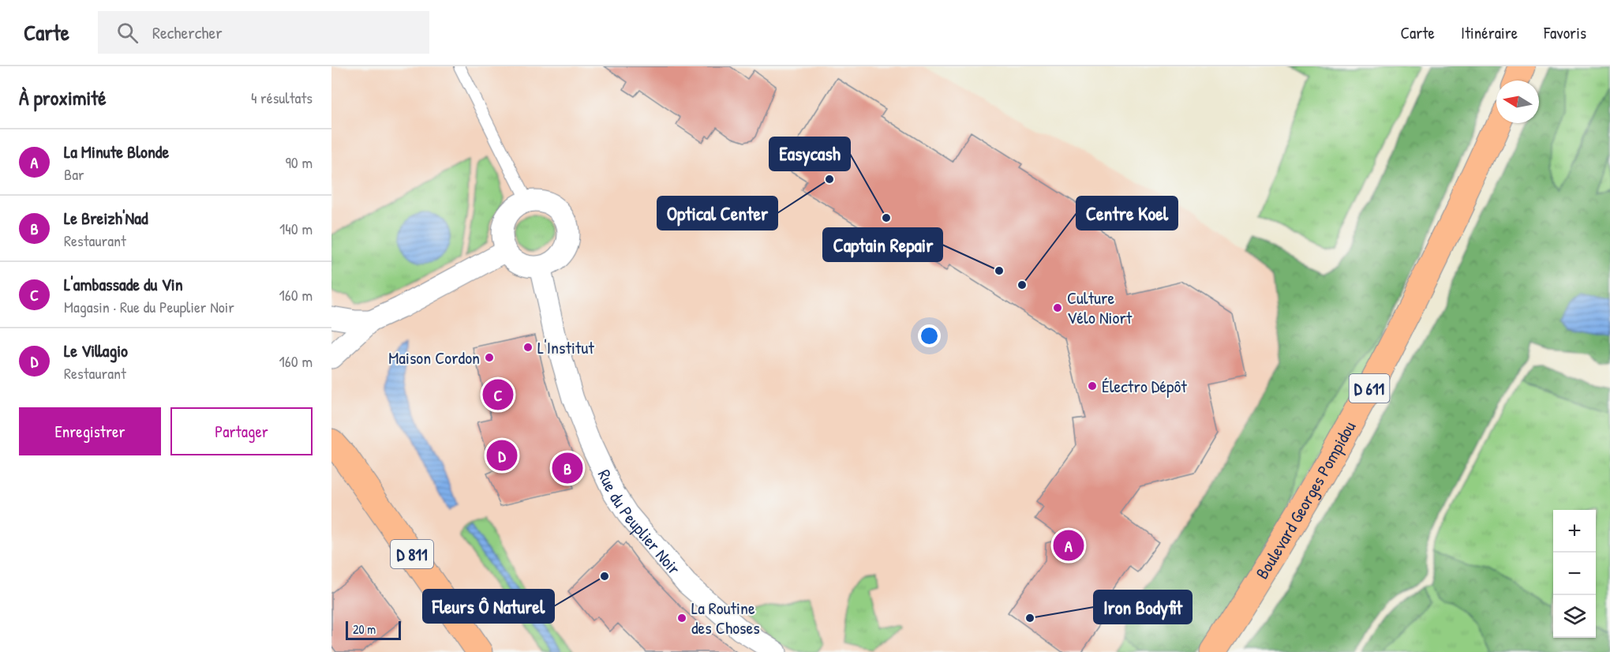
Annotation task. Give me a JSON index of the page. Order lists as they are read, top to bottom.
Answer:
{
  "streets": {
    "main road": ["D 611", "Boulevard Georges Pompidou", "D 811"],
    "street": ["Rue du Peuplier Noir"]
  },
  "places": [
    "Optical Center",
    "Easycash",
    "Captain Repair",
    "Centre Koel",
    "Culture Vélo Niort",
    "L'Institut",
    "Maison Cordon",
    "Électro Dépôt",
    "Fleurs Ô Naturel",
    "La Routine des Choses",
    "Iron Bodyfit"
  ],
  "scale_bar": "20 m",
  "north": "left",
  "page": {
    "header": "Carte",
    "search": "Rechercher",
    "nav": ["Carte", "Itinéraire", "Favoris"],
    "heading": ["À proximité", "4 résultats"],
    "list": [
      {
        "mark": "A",
        "name": "La Minute Blonde",
        "note": "Bar",
        "value": "90 m"
      },
      {
        "mark": "B",
        "name": "Le Breizh'Nad",
        "note": "Restaurant",
        "value": "140 m"
      },
      {
        "mark": "C",
        "name": "L'ambassade du Vin",
        "note": "Magasin · Rue du Peuplier Noir",
        "value": "160 m"
      },
      {
        "mark": "D",
        "name": "Le Villagio",
        "note": "Restaurant",
        "value": "160 m"
      }
    ],
    "pins": [
      "C",
      "D",
      "B",
      "A"
    ],
    "buttons": ["Enregistrer", "Partager"],
    "map_buttons": ["+", "−"],
    "scale": "20 m"
  }
}
